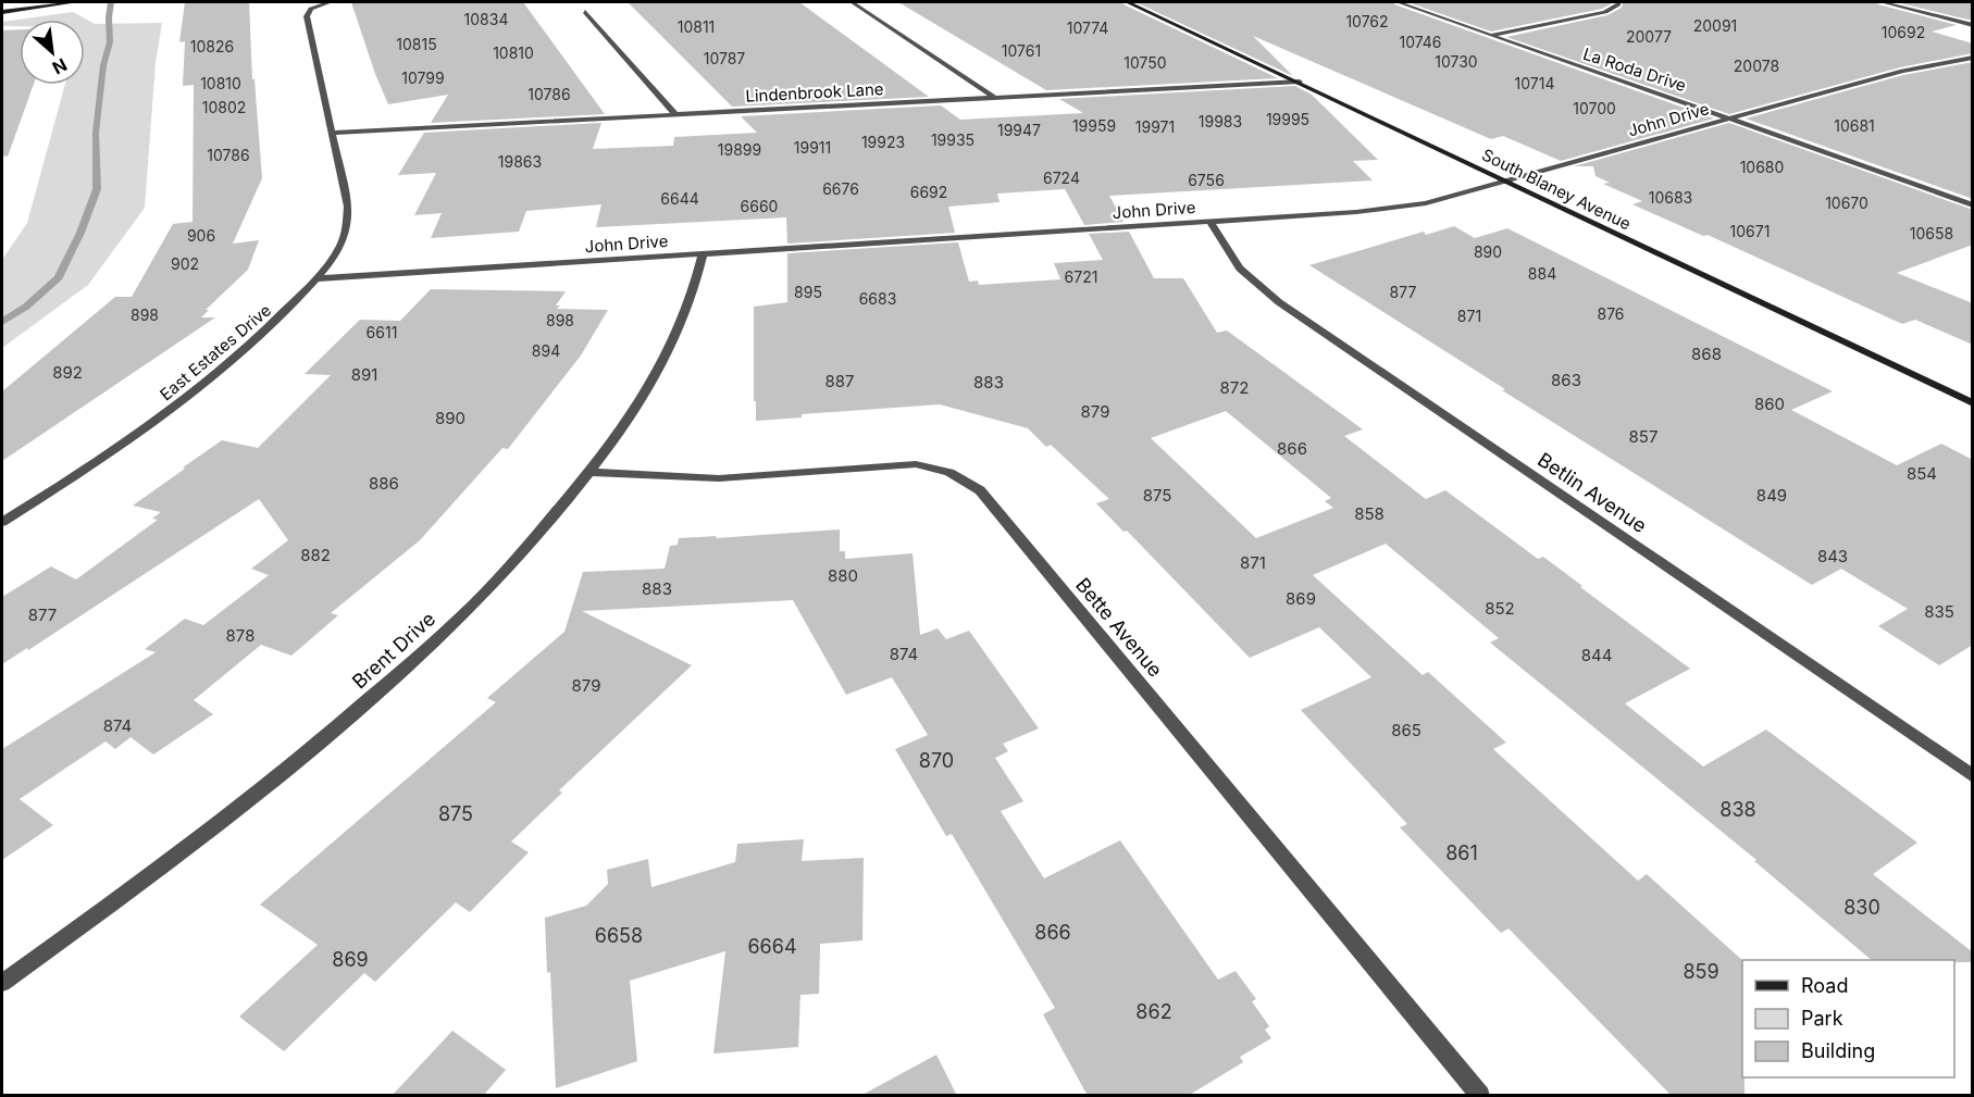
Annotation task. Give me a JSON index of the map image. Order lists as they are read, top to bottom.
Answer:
{
  "streets": {
    "street": [
      "La Roda Drive",
      "Lindenbrook Lane",
      "John Drive",
      "South Blaney Avenue",
      "East Estates Drive",
      "Betlin Avenue",
      "Bette Avenue",
      "Brent Drive"
    ]
  },
  "crossings": [
    ["La Roda Drive", "John Drive"],
    ["Lindenbrook Lane", "South Blaney Avenue"],
    ["Lindenbrook Lane", "East Estates Drive"],
    ["John Drive", "South Blaney Avenue"],
    ["John Drive", "East Estates Drive"],
    ["John Drive", "Betlin Avenue"],
    ["John Drive", "Brent Drive"],
    ["Bette Avenue", "Brent Drive"]
  ],
  "house_numbers": [
    "10834",
    "10762",
    "20091",
    "10811",
    "10774",
    "10692",
    "20077",
    "10746",
    "10815",
    "10826",
    "10761",
    "10810",
    "10787",
    "10730",
    "10750",
    "20078",
    "10799",
    "10810",
    "10714",
    "10786",
    "10802",
    "10700",
    "19995",
    "19983",
    "19959",
    "10681",
    "19971",
    "19947",
    "19935",
    "19923",
    "19911",
    "19899",
    "10786",
    "19863",
    "10680",
    "6724",
    "6756",
    "6676",
    "6692",
    "10683",
    "6644",
    "10670",
    "6660",
    "10671",
    "10658",
    "906",
    "890",
    "902",
    "884",
    "6721",
    "895",
    "877",
    "6683",
    "876",
    "898",
    "871",
    "898",
    "6611",
    "894",
    "868",
    "892",
    "891",
    "863",
    "887",
    "883",
    "872",
    "860",
    "879",
    "890",
    "857",
    "866",
    "854",
    "886",
    "875",
    "849",
    "858",
    "882",
    "843",
    "871",
    "880",
    "883",
    "869",
    "852",
    "835",
    "877",
    "878",
    "874",
    "844",
    "879",
    "874",
    "865",
    "870",
    "838",
    "875",
    "861",
    "830",
    "866",
    "6658",
    "6664",
    "869",
    "859",
    "862"
  ],
  "legend": ["Road", "Park", "Building"],
  "north": "bottom right"
}
